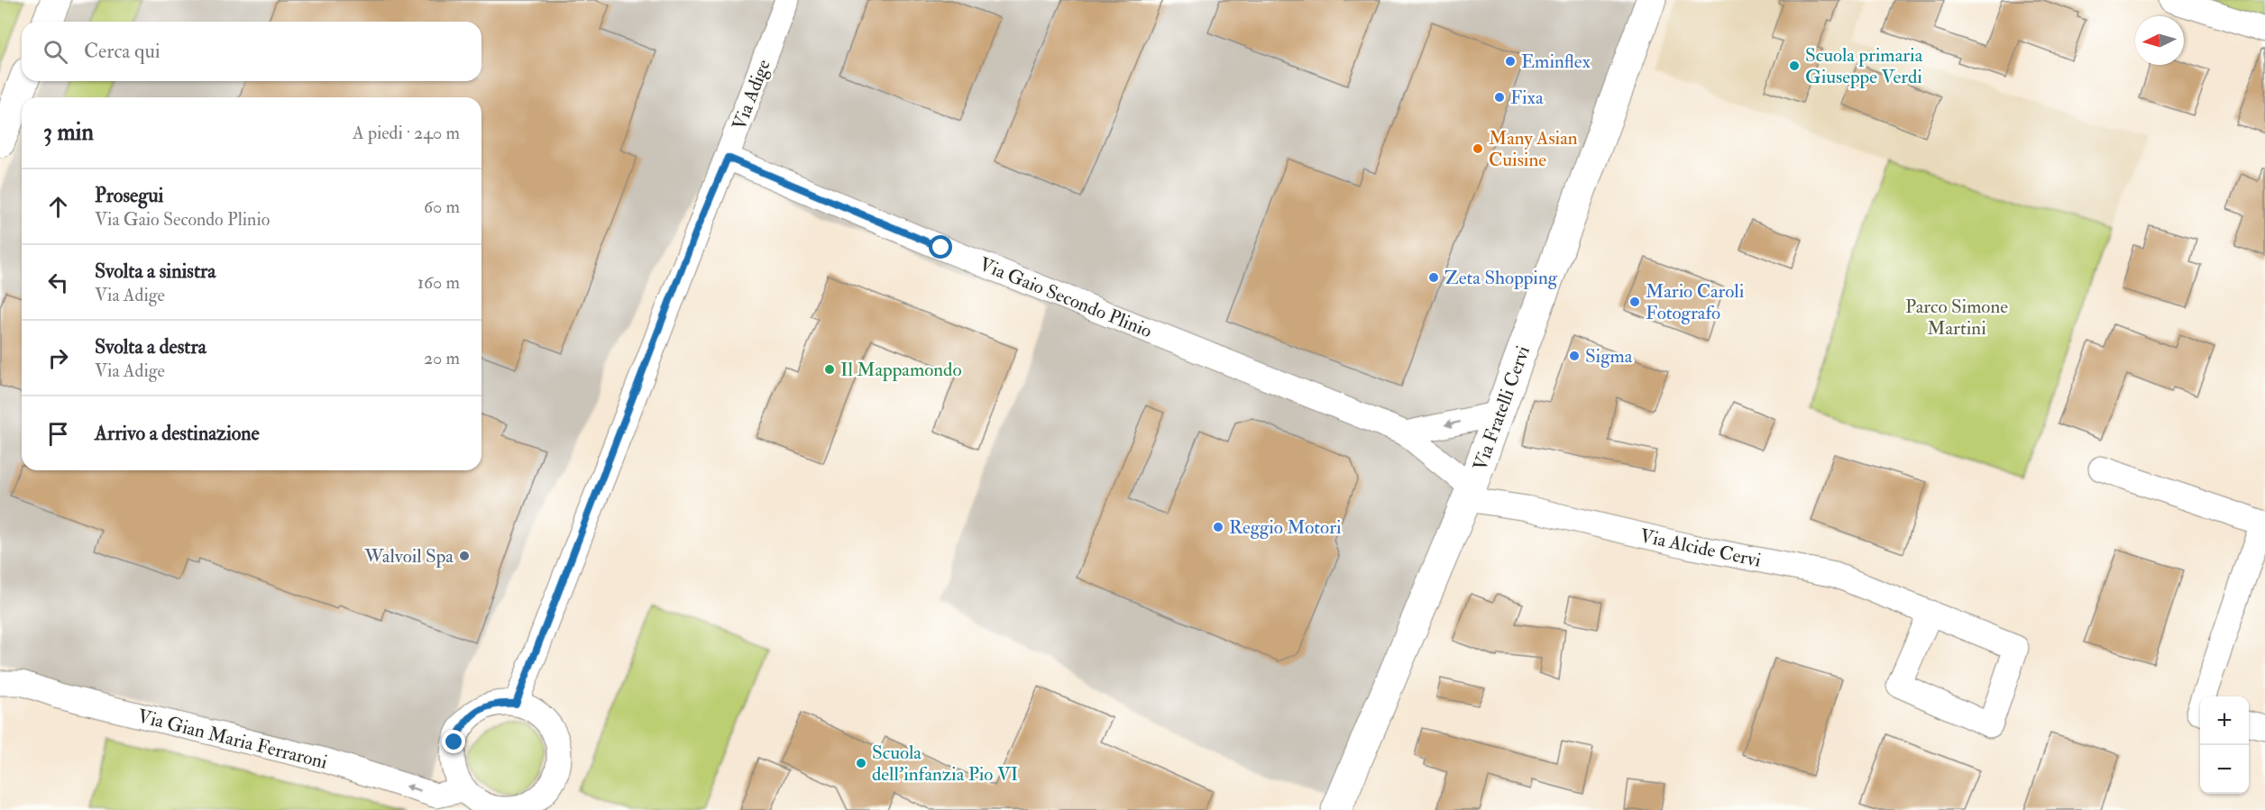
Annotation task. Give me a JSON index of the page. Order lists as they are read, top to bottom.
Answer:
{
  "streets": {
    "main road": ["Via Fratelli Cervi"],
    "street": [
      "Via Adige",
      "Via Gaio Secondo Plinio",
      "Via Alcide Cervi",
      "Via Gian Maria Ferraroni"
    ]
  },
  "crossings": [
    ["Via Adige", "Via Gaio Secondo Plinio"],
    ["Via Adige", "Via Gian Maria Ferraroni"],
    ["Via Gaio Secondo Plinio", "Via Fratelli Cervi"],
    ["Via Gaio Secondo Plinio", "Via Alcide Cervi"],
    ["Via Fratelli Cervi", "Via Alcide Cervi"]
  ],
  "one_way": ["Via Gian Maria Ferraroni"],
  "parks": ["Parco Simone Martini"],
  "places": [
    "Eminflex",
    "Scuola primaria Giuseppe Verdi",
    "Fixa",
    "Many Asian Cuisine",
    "Zeta Shopping",
    "Mario Caroli Fotografo",
    "Sigma",
    "Il Mappamondo",
    "Reggio Motori",
    "Walvoil Spa",
    "Scuola dell'infanzia Pio VI"
  ],
  "north": "left",
  "page": {
    "search": "Cerca qui",
    "heading": ["3 min", "A piedi · 240 m"],
    "list": [
      ["Prosegui", "Via Gaio Secondo Plinio", "60 m"],
      ["Svolta a sinistra", "Via Adige", "160 m"],
      ["Svolta a destra", "Via Adige", "20 m"],
      "Arrivo a destinazione"
    ],
    "map_buttons": ["+", "−"]
  }
}
